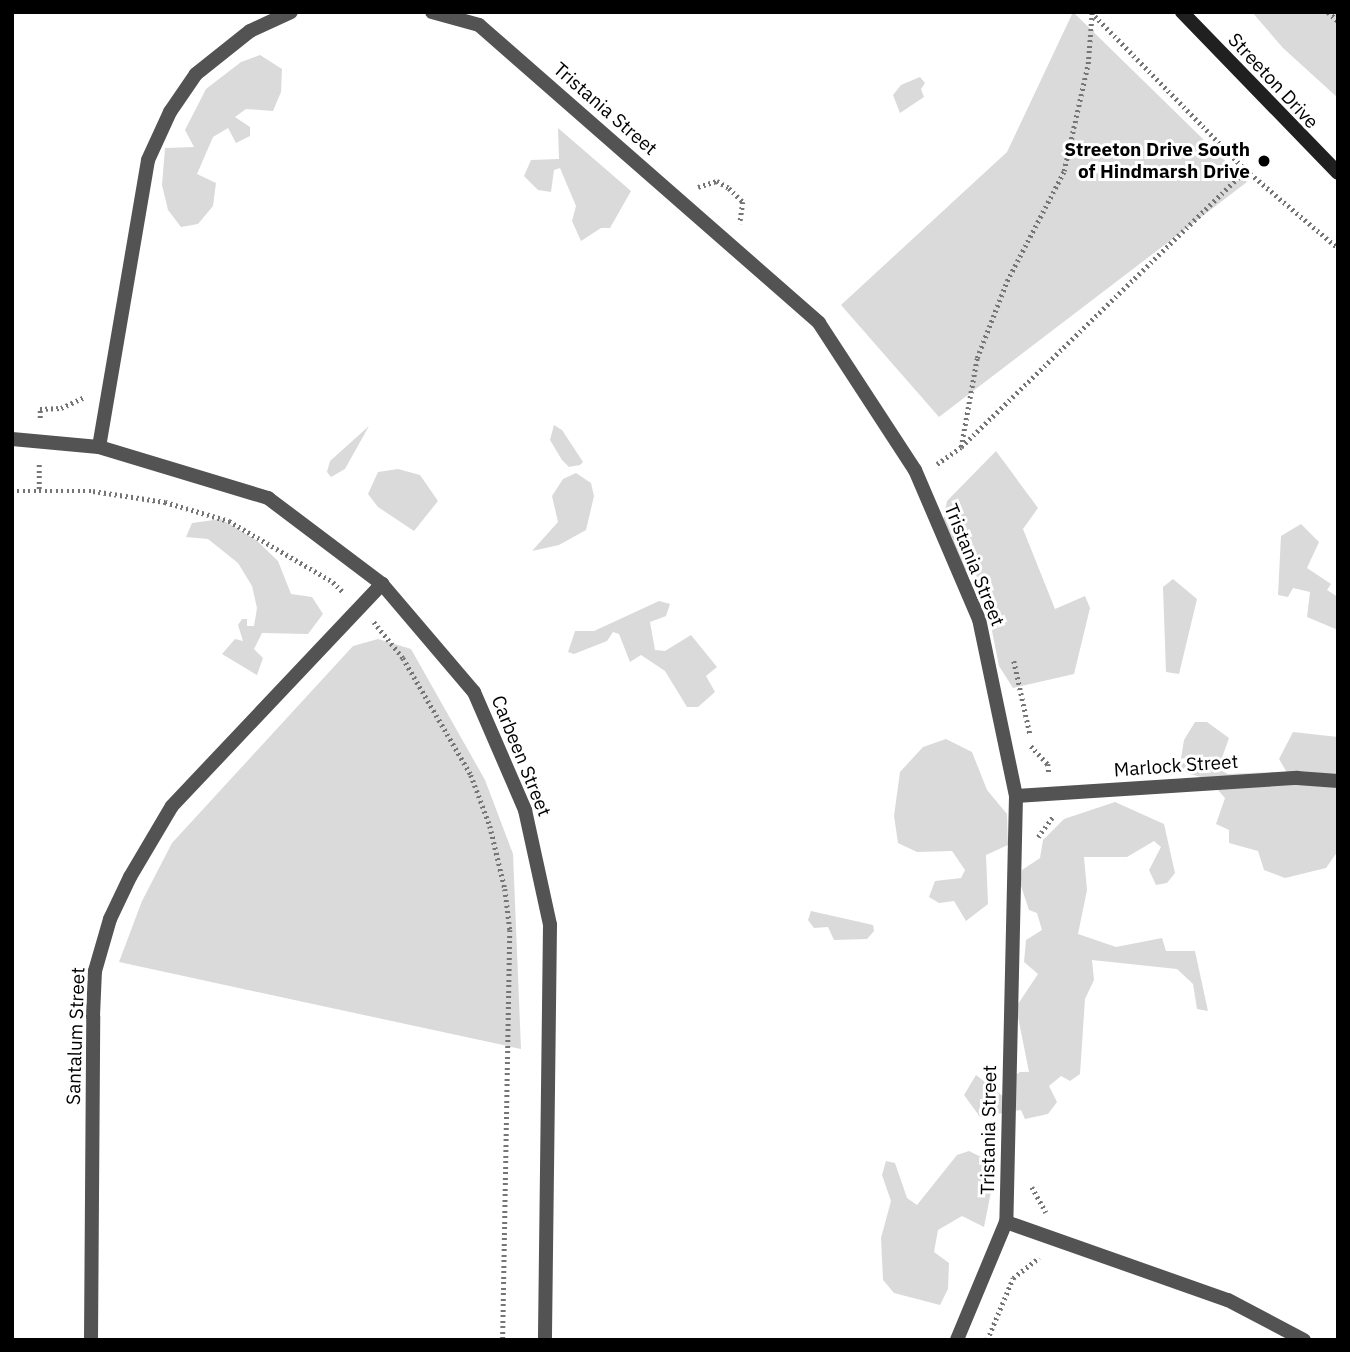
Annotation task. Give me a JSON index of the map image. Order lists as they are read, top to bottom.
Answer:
{
  "streets": {
    "main road": ["Streeton Drive"],
    "street": [
      "Tristania Street",
      "Carbeen Street",
      "Marlock Street",
      "Santalum Street"
    ]
  },
  "crossings": [
    ["Tristania Street", "Marlock Street"],
    ["Carbeen Street", "Santalum Street"]
  ],
  "places": ["Streeton Drive South of Hindmarsh Drive"]
}
